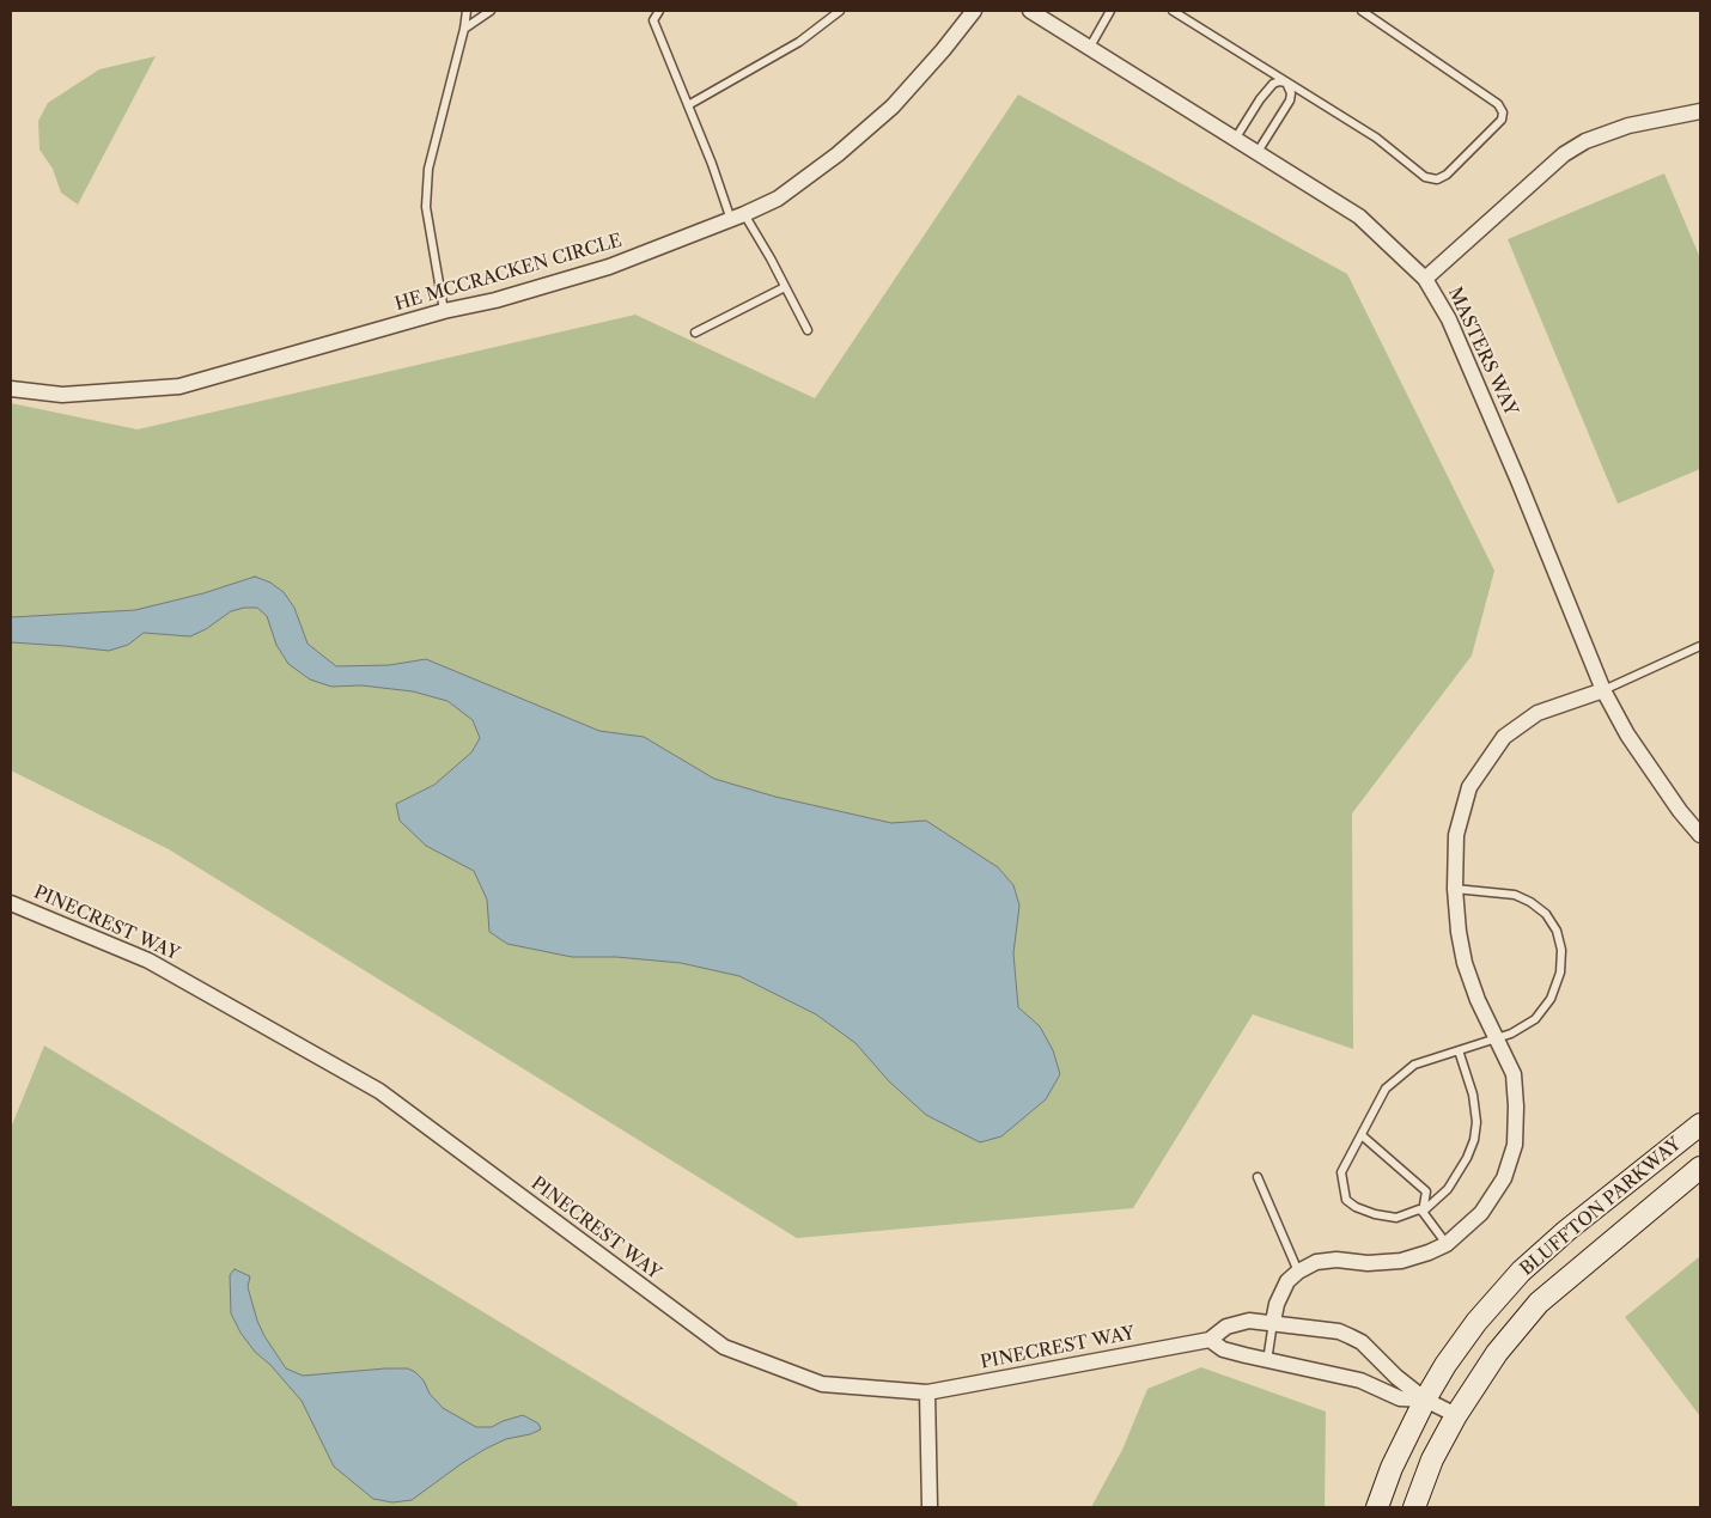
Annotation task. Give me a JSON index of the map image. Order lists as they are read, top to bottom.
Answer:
{
  "streets": {
    "main road": ["BLUFFTON PARKWAY"],
    "street": ["HE MCCRACKEN CIRCLE", "MASTERS WAY", "PINECREST WAY"]
  }
}
